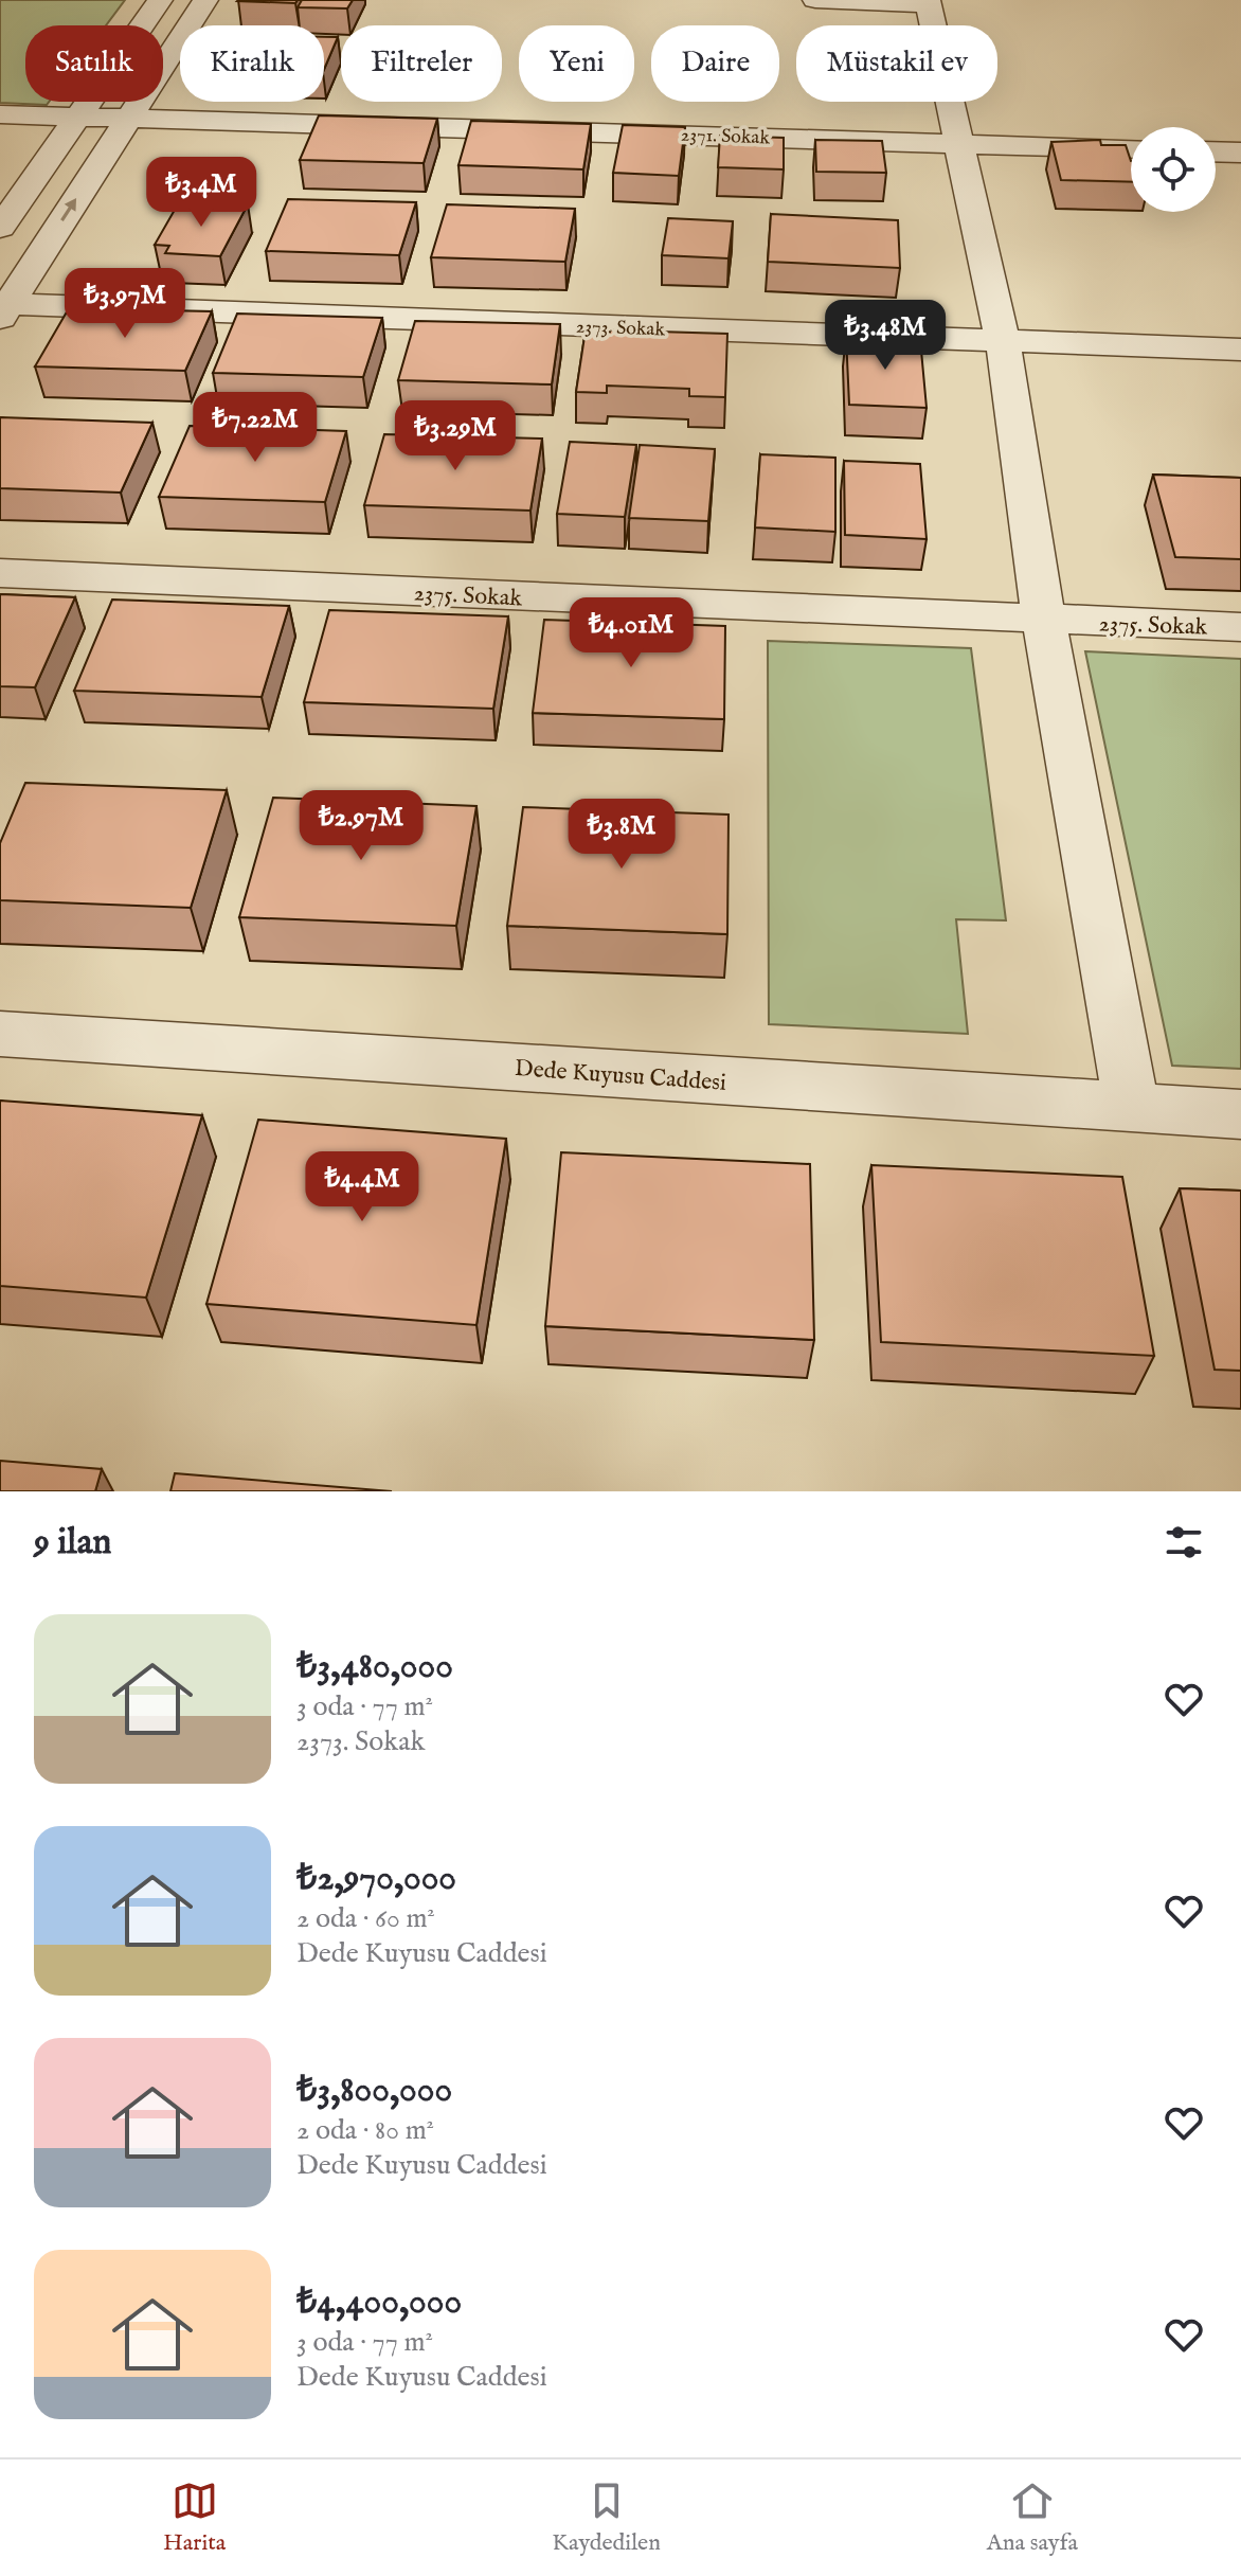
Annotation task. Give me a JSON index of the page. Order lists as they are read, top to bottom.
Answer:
{
  "streets": {
    "street": [
      "2371. Sokak",
      "2373. Sokak",
      "2375. Sokak",
      "Dede Kuyusu Caddesi"
    ]
  },
  "page": {
    "chip": [
      "Satılık",
      "Kiralık",
      "Filtreler",
      "Yeni",
      "Daire",
      "Müstakil ev"
    ],
    "price": [
      "₺3.4M",
      "₺3.97M",
      "₺3.48M",
      "₺7.22M",
      "₺3.29M",
      "₺4.01M",
      "₺2.97M",
      "₺3.8M",
      "₺4.4M"
    ],
    "heading": "9 ilan",
    "list": [
      {
        "name": "₺3,480,000",
        "note": "3 oda · 77 m² · 2373. Sokak"
      },
      {
        "name": "₺2,970,000",
        "note": "2 oda · 60 m² · Dede Kuyusu Caddesi"
      },
      {
        "name": "₺3,800,000",
        "note": "2 oda · 80 m² · Dede Kuyusu Caddesi"
      },
      {
        "name": "₺4,400,000",
        "note": "3 oda · 77 m² · Dede Kuyusu Caddesi"
      }
    ],
    "tabs": ["Harita", "Kaydedilen", "Ana sayfa"]
  }
}
